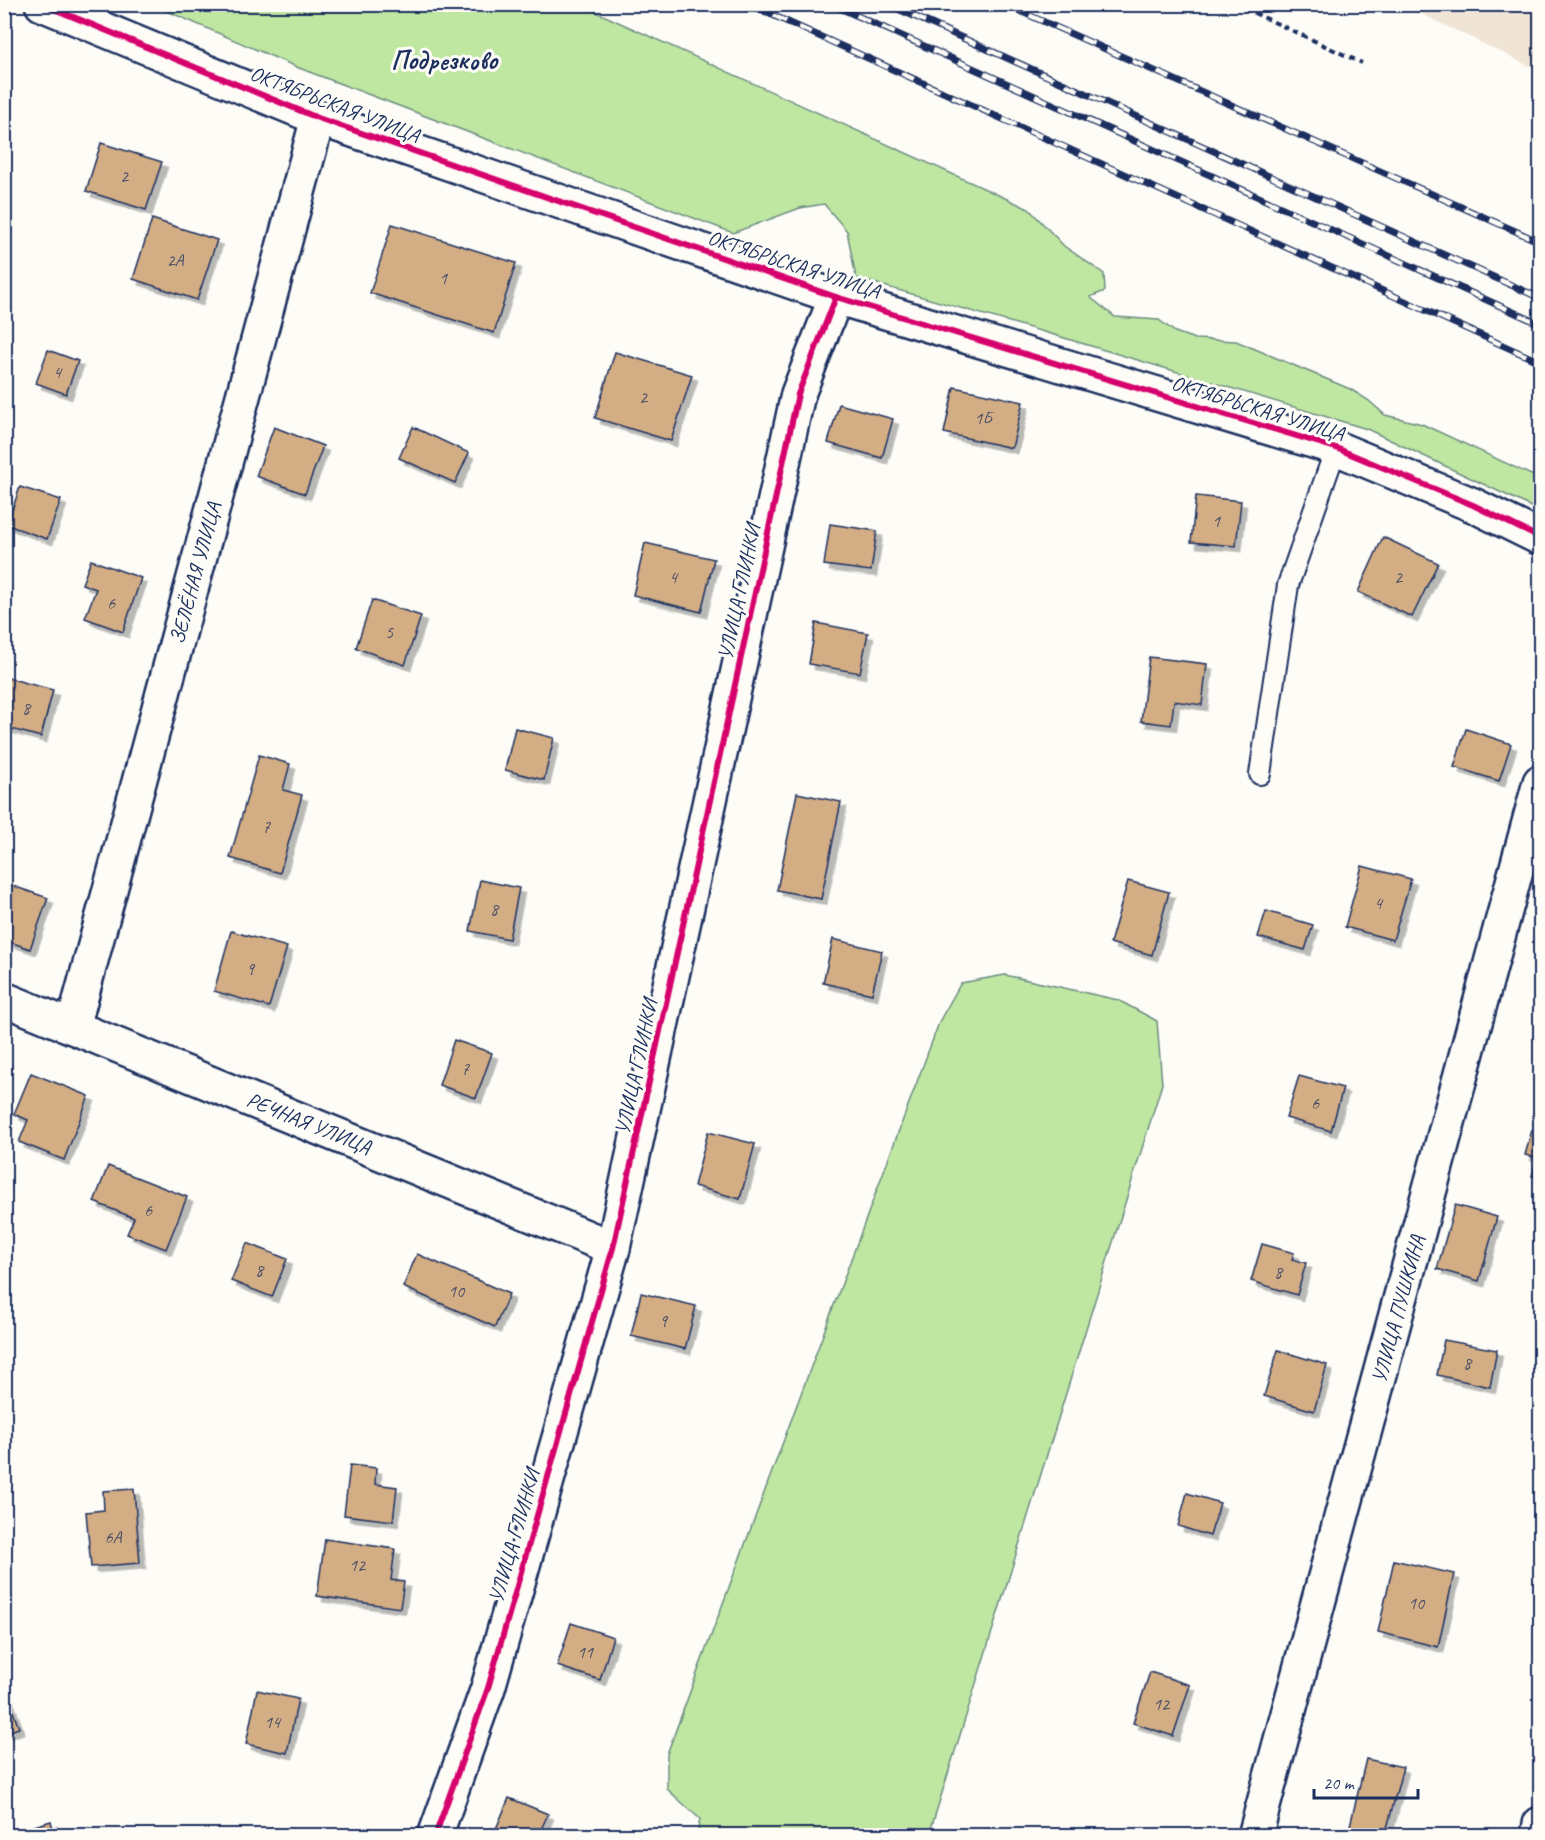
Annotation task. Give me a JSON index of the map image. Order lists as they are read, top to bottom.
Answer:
{
  "streets": {
    "street": [
      "ОКТЯБРЬСКАЯ УЛИЦА",
      "ЗЕЛЁНАЯ УЛИЦА",
      "УЛИЦА ГЛИНКИ",
      "РЕЧНАЯ УЛИЦА",
      "УЛИЦА ПУШКИНА"
    ]
  },
  "crossings": [
    ["ОКТЯБРЬСКАЯ УЛИЦА", "ЗЕЛЁНАЯ УЛИЦА"],
    ["ОКТЯБРЬСКАЯ УЛИЦА", "УЛИЦА ГЛИНКИ"],
    ["ЗЕЛЁНАЯ УЛИЦА", "РЕЧНАЯ УЛИЦА"],
    ["УЛИЦА ГЛИНКИ", "РЕЧНАЯ УЛИЦА"]
  ],
  "districts": ["Подрезково"],
  "house_numbers": [
    "2",
    "2А",
    "1",
    "4",
    "2",
    "1Б",
    "1",
    "4",
    "2",
    "6",
    "5",
    "8",
    "7",
    "4",
    "8",
    "9",
    "7",
    "6",
    "6",
    "8",
    "8",
    "10",
    "9",
    "8",
    "6А",
    "12",
    "10",
    "11",
    "12",
    "14"
  ],
  "scale_bar": "20 m"
}
